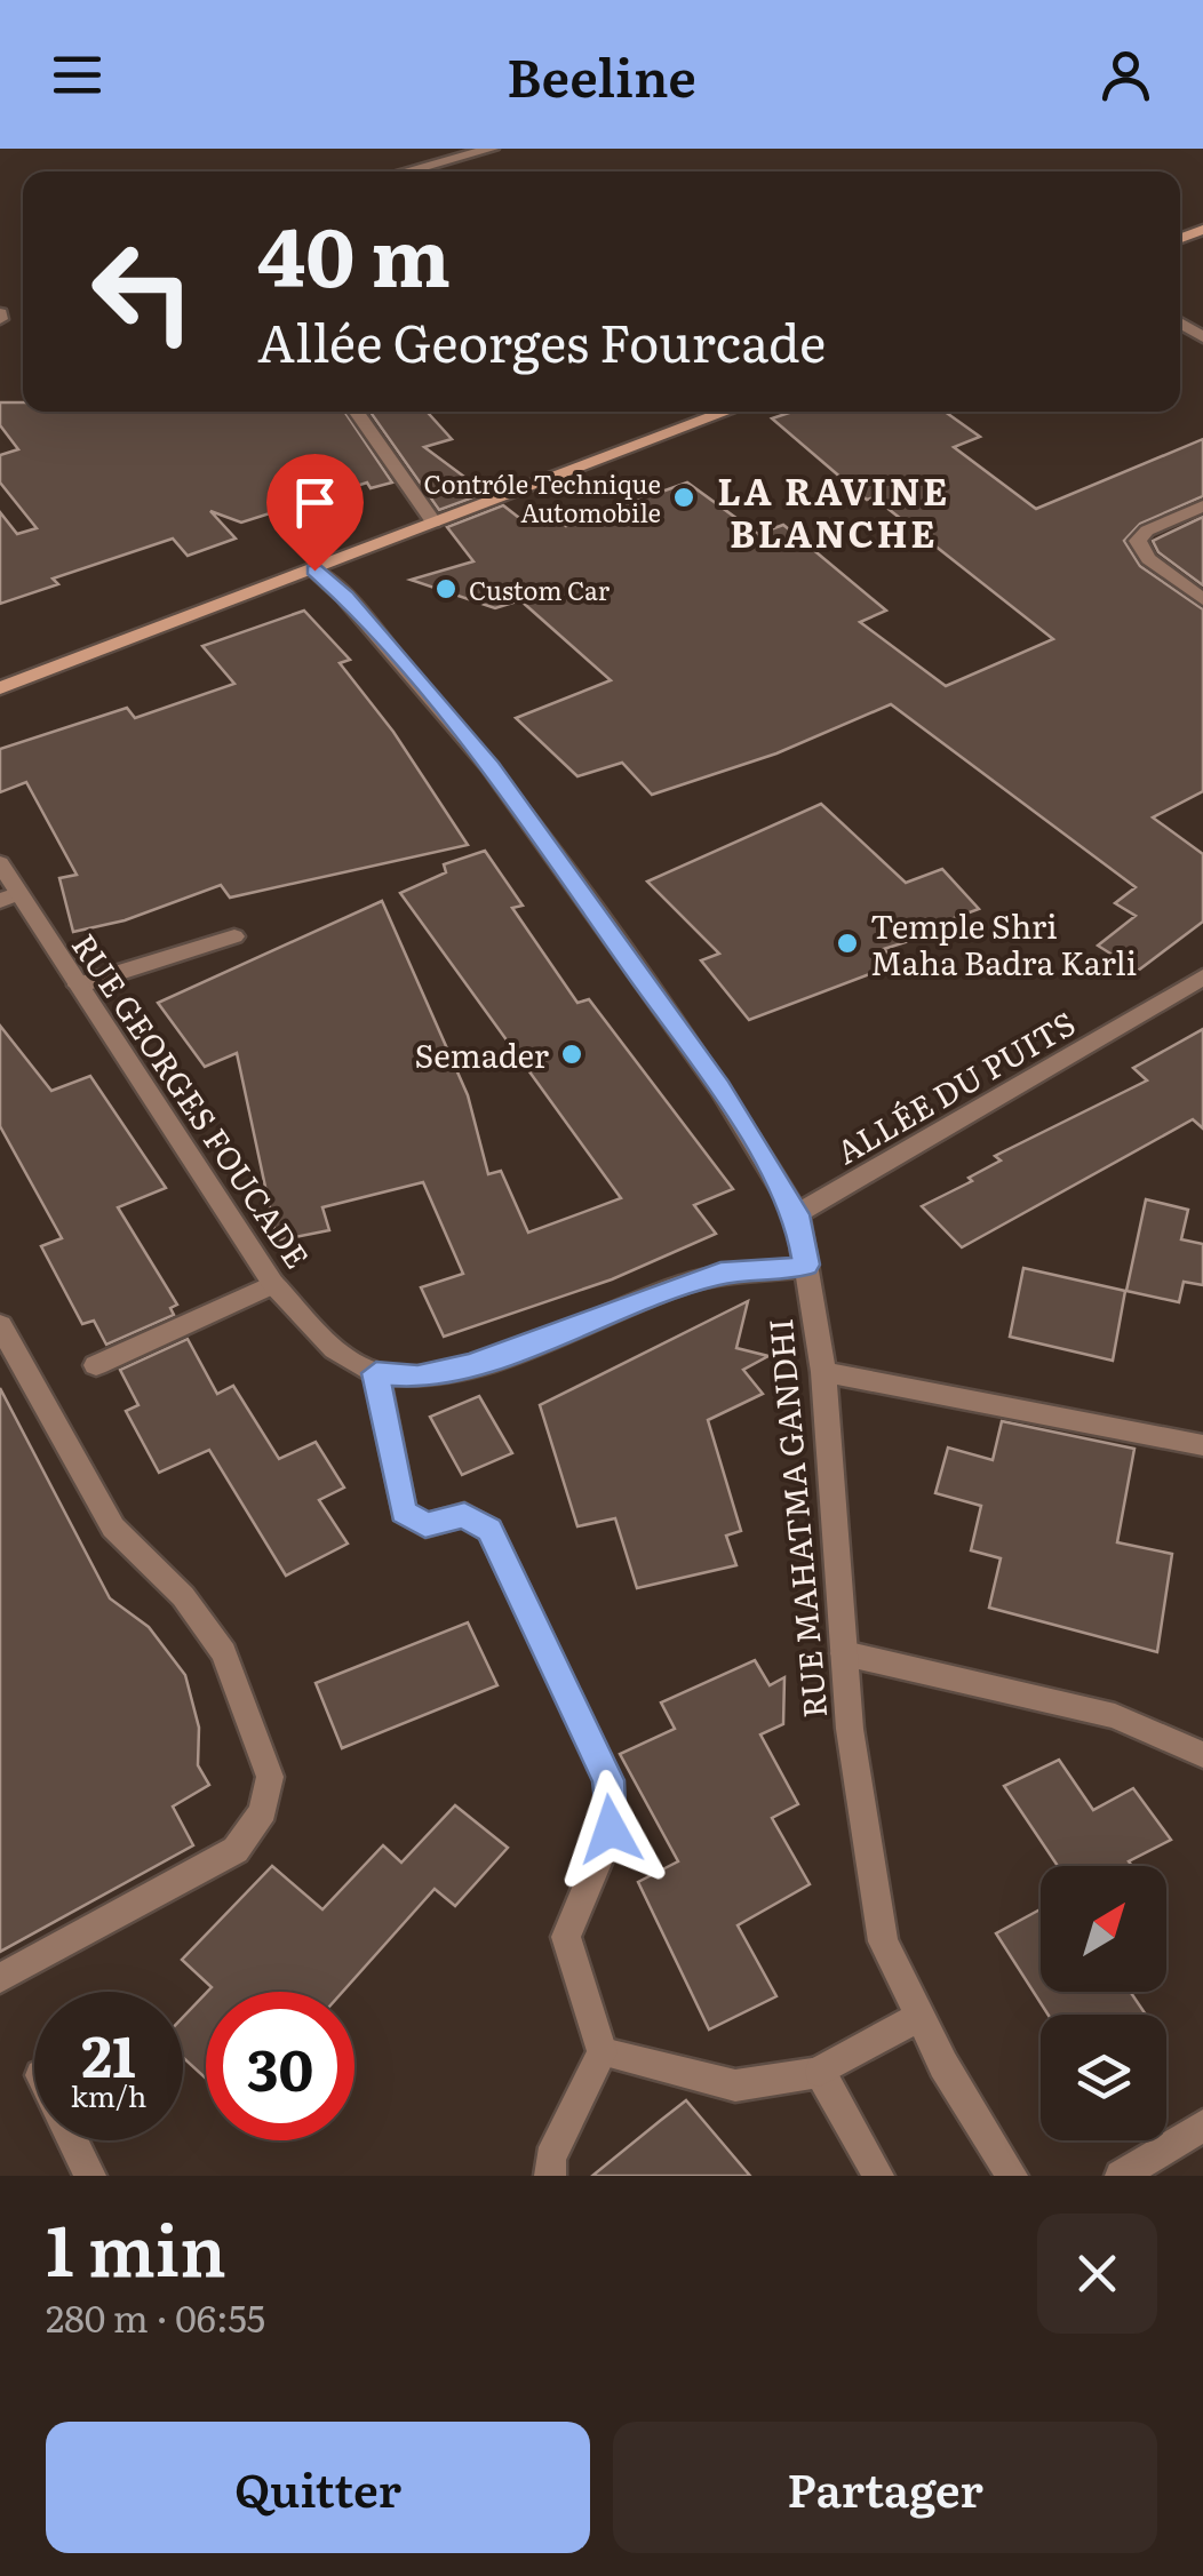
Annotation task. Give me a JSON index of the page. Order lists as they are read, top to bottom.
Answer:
{
  "streets": {
    "street": ["ALLÉE DU PUITS", "RUE GEORGES FOUCADE", "RUE MAHATMA GANDHI"]
  },
  "crossings": [
    ["ALLÉE DU PUITS", "RUE MAHATMA GANDHI"]
  ],
  "districts": ["LA RAVINE BLANCHE"],
  "places": [
    "Contróle Technique Automobile",
    "Custom Car",
    "Temple Shri Maha Badra Karli",
    "Semader"
  ],
  "north": "top right",
  "page": {
    "header": "Beeline",
    "turn": ["40 m", "Allée Georges Fourcade"],
    "speed": "21 km/h",
    "limit": "30",
    "heading": ["1 min", "280 m · 06:55"],
    "buttons": ["Quitter", "Partager"]
  }
}
